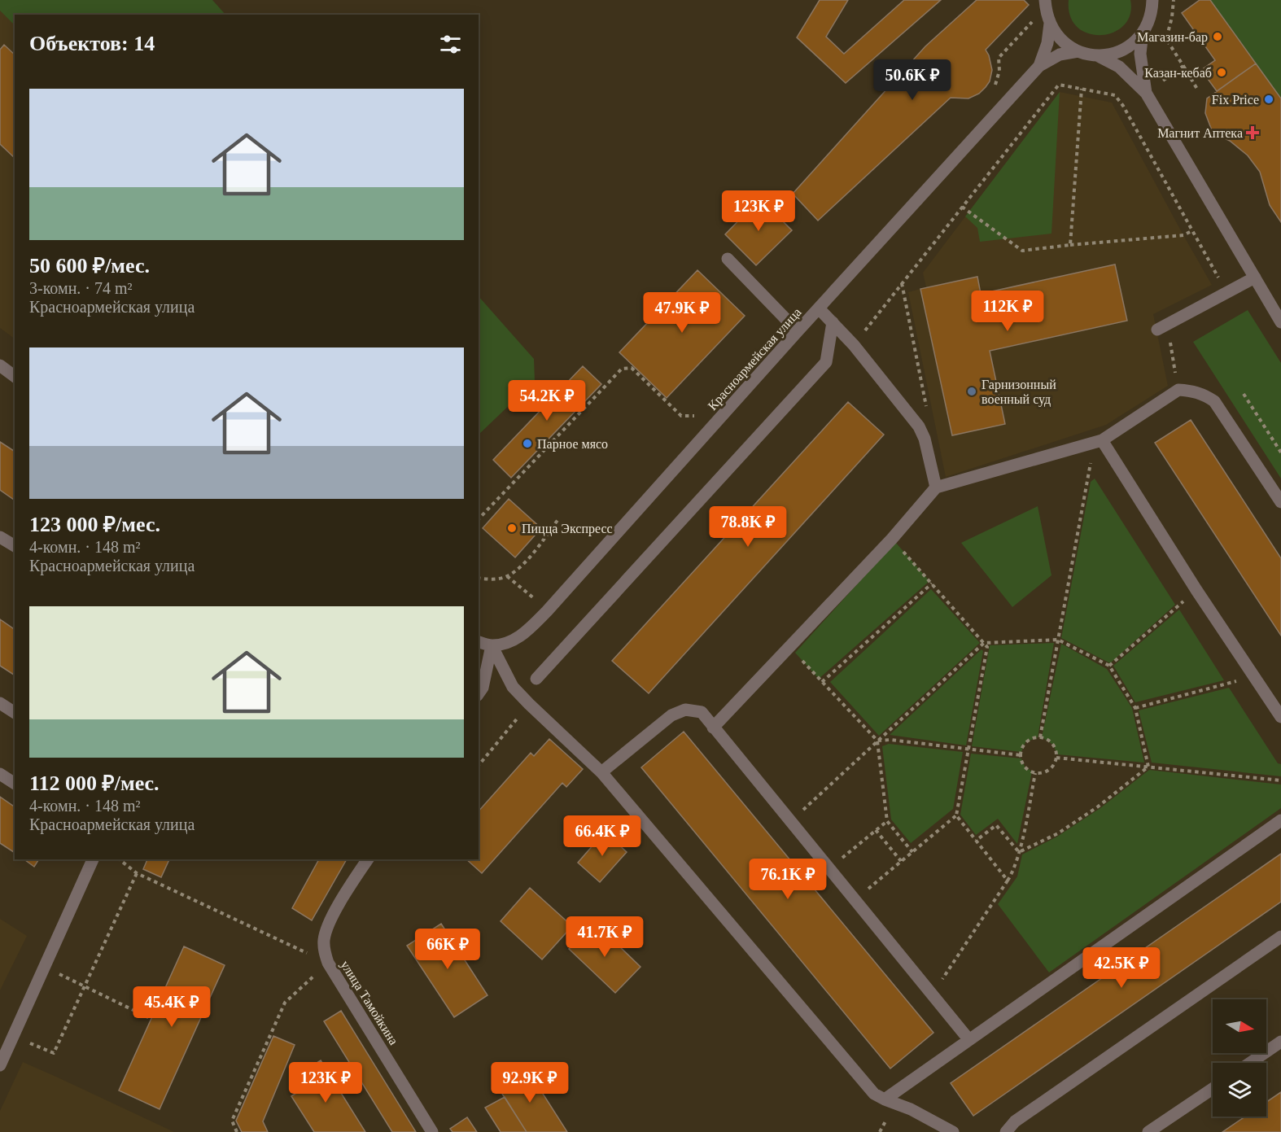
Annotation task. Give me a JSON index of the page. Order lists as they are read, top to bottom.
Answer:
{
  "streets": {
    "street": ["Красноармейская улица", "улица Тамойкина"]
  },
  "places": {
    "other": [
      "Магазин-бар",
      "Казан-кебаб",
      "Fix Price",
      "Гарнизонный военный суд",
      "Парное мясо",
      "Пицца Экспресс"
    ],
    "health": ["Магнит Аптека"]
  },
  "north": "right",
  "page": {
    "heading": "Объектов: 14",
    "price": [
      "50.6K ₽",
      "123K ₽",
      "112K ₽",
      "47.9K ₽",
      "54.2K ₽",
      "78.8K ₽",
      "66.4K ₽",
      "76.1K ₽",
      "41.7K ₽",
      "66K ₽",
      "42.5K ₽",
      "45.4K ₽",
      "123K ₽",
      "92.9K ₽"
    ],
    "list": [
      {
        "name": "50 600 ₽/мес.",
        "note": "3-комн. · 74 m² · Красноармейская улица"
      },
      {
        "name": "123 000 ₽/мес.",
        "note": "4-комн. · 148 m² · Красноармейская улица"
      },
      {
        "name": "112 000 ₽/мес.",
        "note": "4-комн. · 148 m² · Красноармейская улица"
      }
    ]
  }
}
